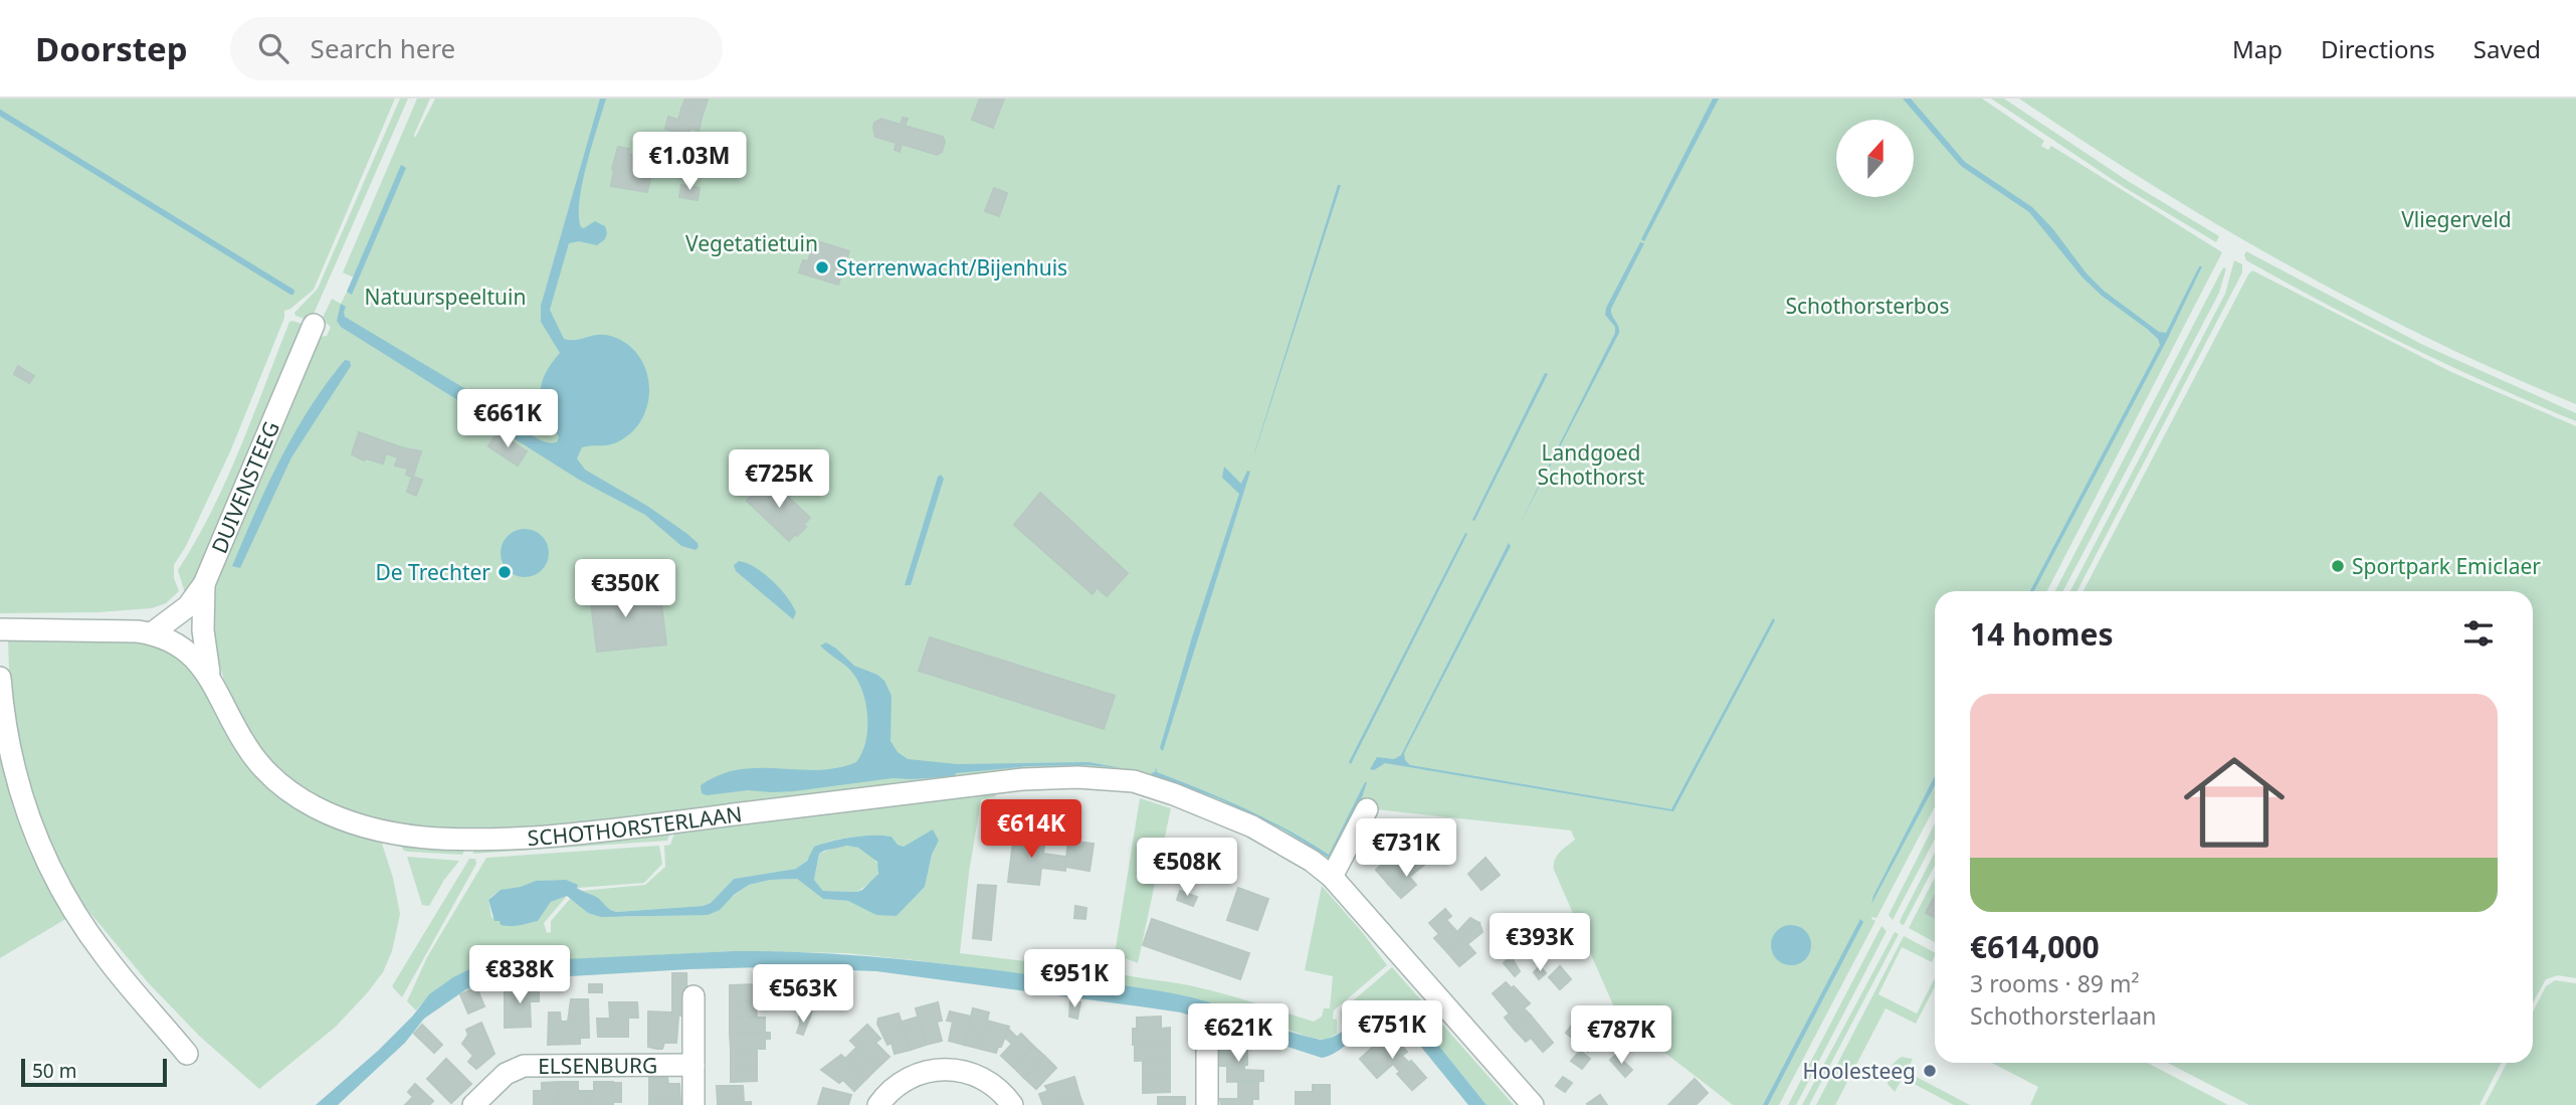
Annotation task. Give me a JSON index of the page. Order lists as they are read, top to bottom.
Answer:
{
  "streets": {
    "street": ["DUIVENSTEEG", "SCHOTHORSTERLAAN", "ELSENBURG"]
  },
  "crossings": [
    ["DUIVENSTEEG", "SCHOTHORSTERLAAN"]
  ],
  "parks": [
    "Vliegerveld",
    "Vegetatietuin",
    "Natuurspeeltuin",
    "Schothorsterbos",
    "Landgoed Schothorst"
  ],
  "places": [
    "Sterrenwacht/Bijenhuis",
    "Sportpark Emiclaer",
    "De Trechter",
    "Hoolesteeg"
  ],
  "scale_bar": "50 m",
  "north": "top",
  "page": {
    "header": "Doorstep",
    "search": "Search here",
    "nav": ["Map", "Directions", "Saved"],
    "price": [
      "€1.03M",
      "€661K",
      "€725K",
      "€350K",
      "€614K",
      "€731K",
      "€508K",
      "€393K",
      "€838K",
      "€951K",
      "€563K",
      "€751K",
      "€621K",
      "€787K"
    ],
    "heading": "14 homes",
    "list": [
      {
        "name": "€614,000",
        "note": "3 rooms · 89 m² · Schothorsterlaan"
      }
    ],
    "scale": "50 m"
  }
}
